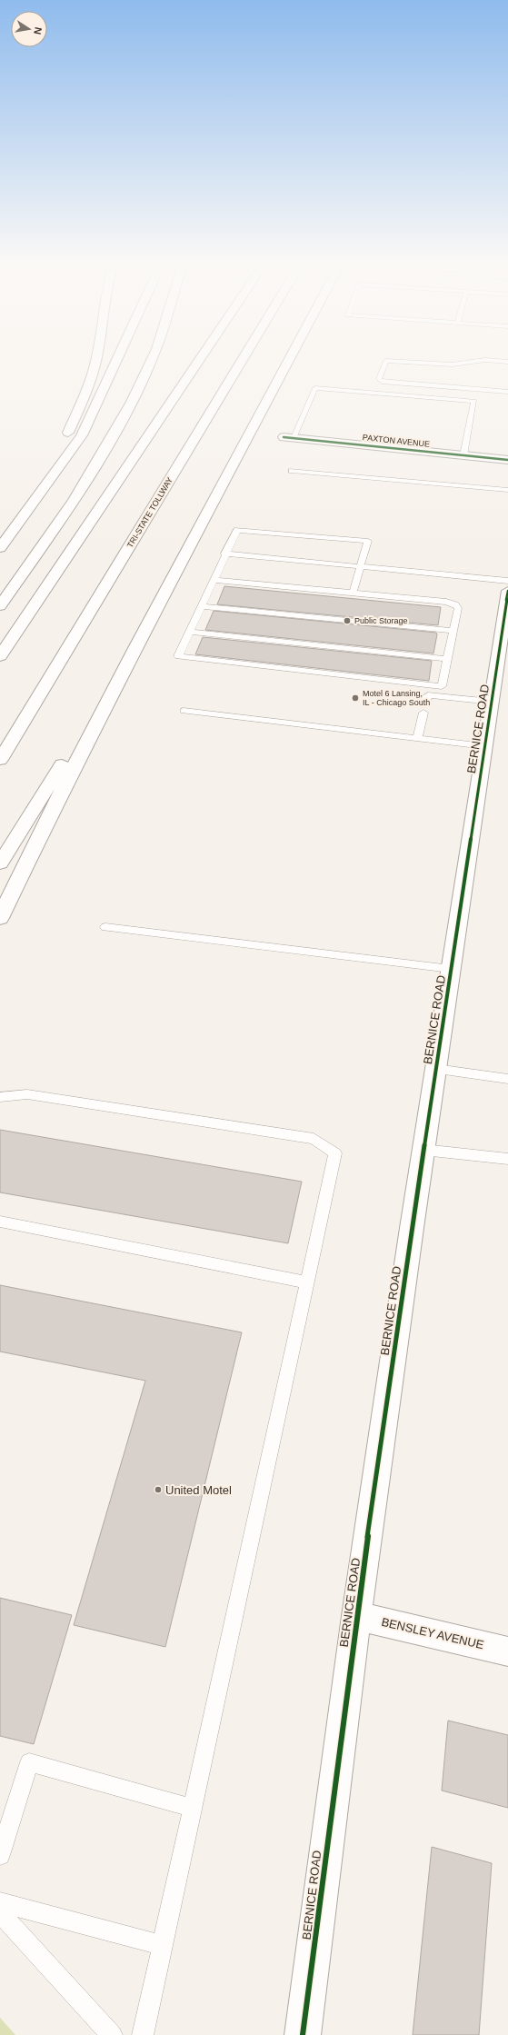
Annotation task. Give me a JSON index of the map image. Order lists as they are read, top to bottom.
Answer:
{
  "streets": {
    "main road": [
      "PAXTON AVENUE",
      "TRI-STATE TOLLWAY",
      "BERNICE ROAD",
      "BENSLEY AVENUE"
    ]
  },
  "crossings": [
    ["BERNICE ROAD", "BENSLEY AVENUE"]
  ],
  "places": ["Public Storage", "Motel 6 Lansing, IL - Chicago South", "United Motel"],
  "north": "right"
}
